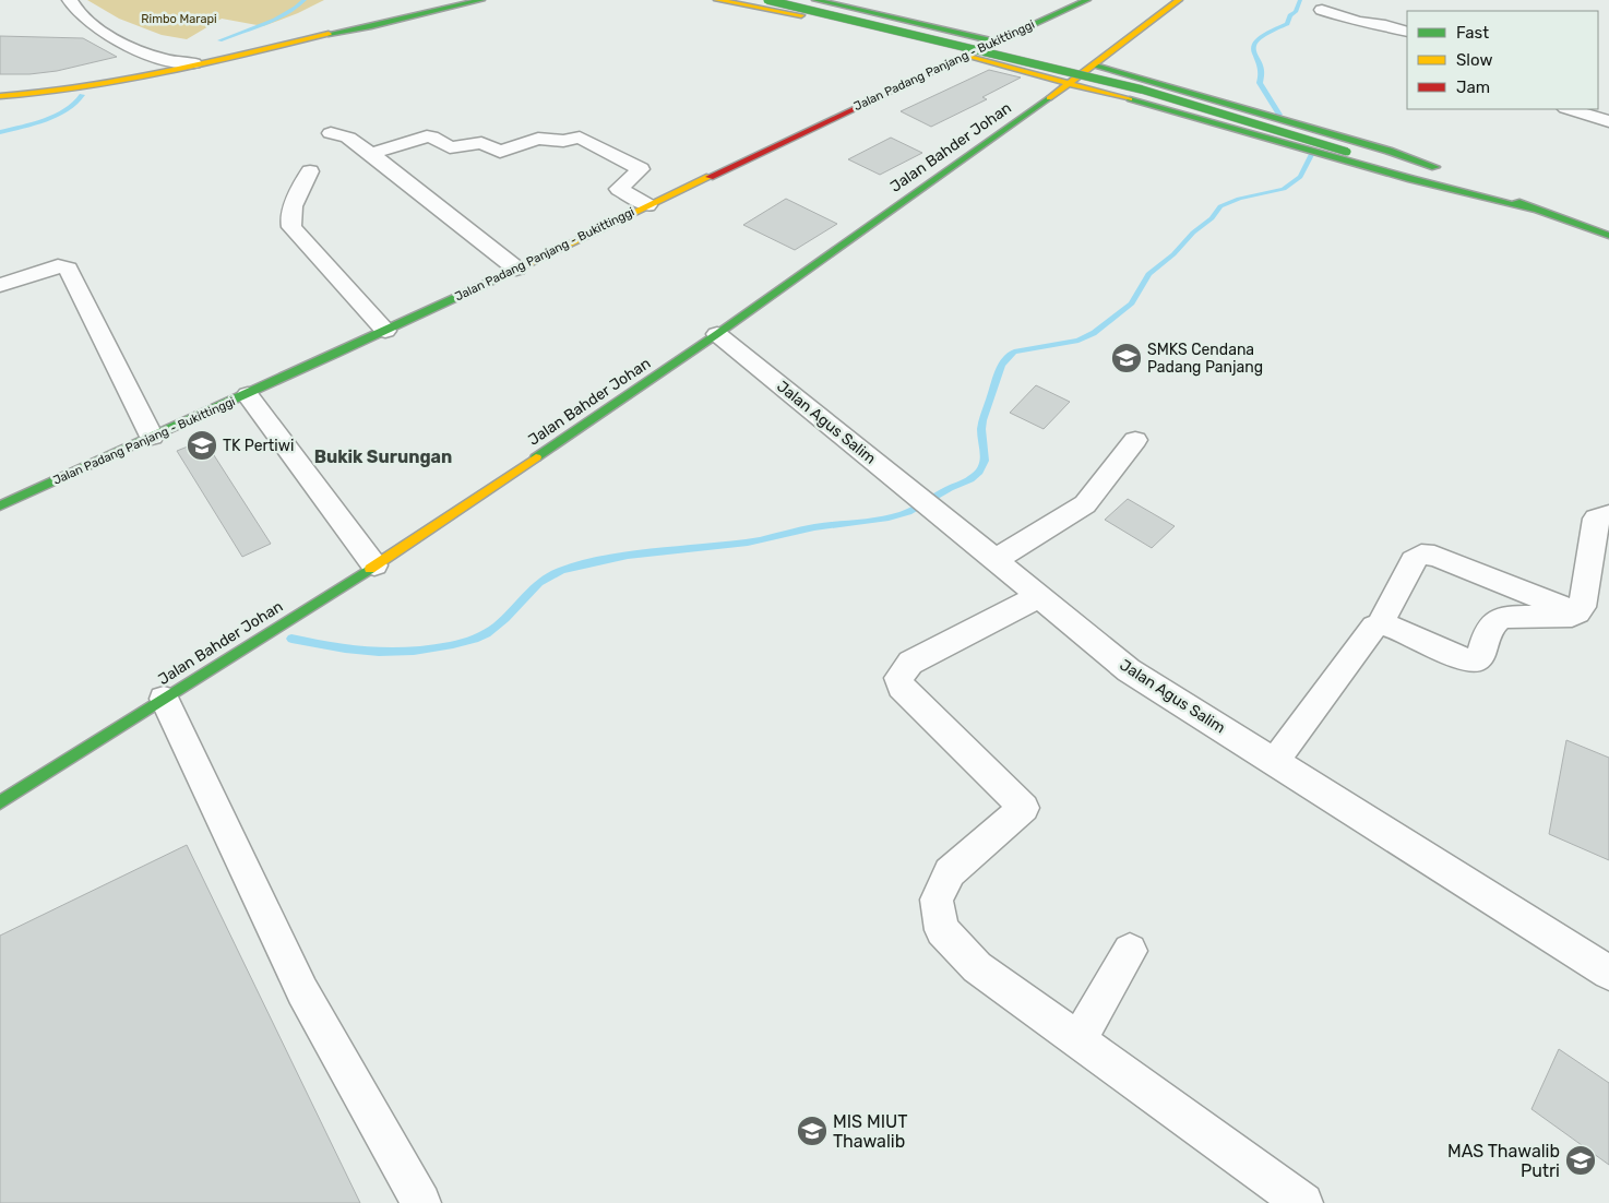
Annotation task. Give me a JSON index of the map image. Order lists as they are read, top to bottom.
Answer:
{
  "streets": {
    "main road": ["Jalan Padang Panjang - Bukittinggi", "Jalan Bahder Johan"],
    "street": ["Jalan Agus Salim"]
  },
  "crossings": [
    ["Jalan Bahder Johan", "Jalan Agus Salim"]
  ],
  "districts": ["Bukik Surungan"],
  "parks": ["Rimbo Marapi"],
  "places": {
    "school or university": [
      "SMKS Cendana Padang Panjang",
      "TK Pertiwi",
      "MIS MIUT Thawalib",
      "MAS Thawalib Putri"
    ]
  },
  "legend": ["Fast", "Slow", "Jam"]
}
